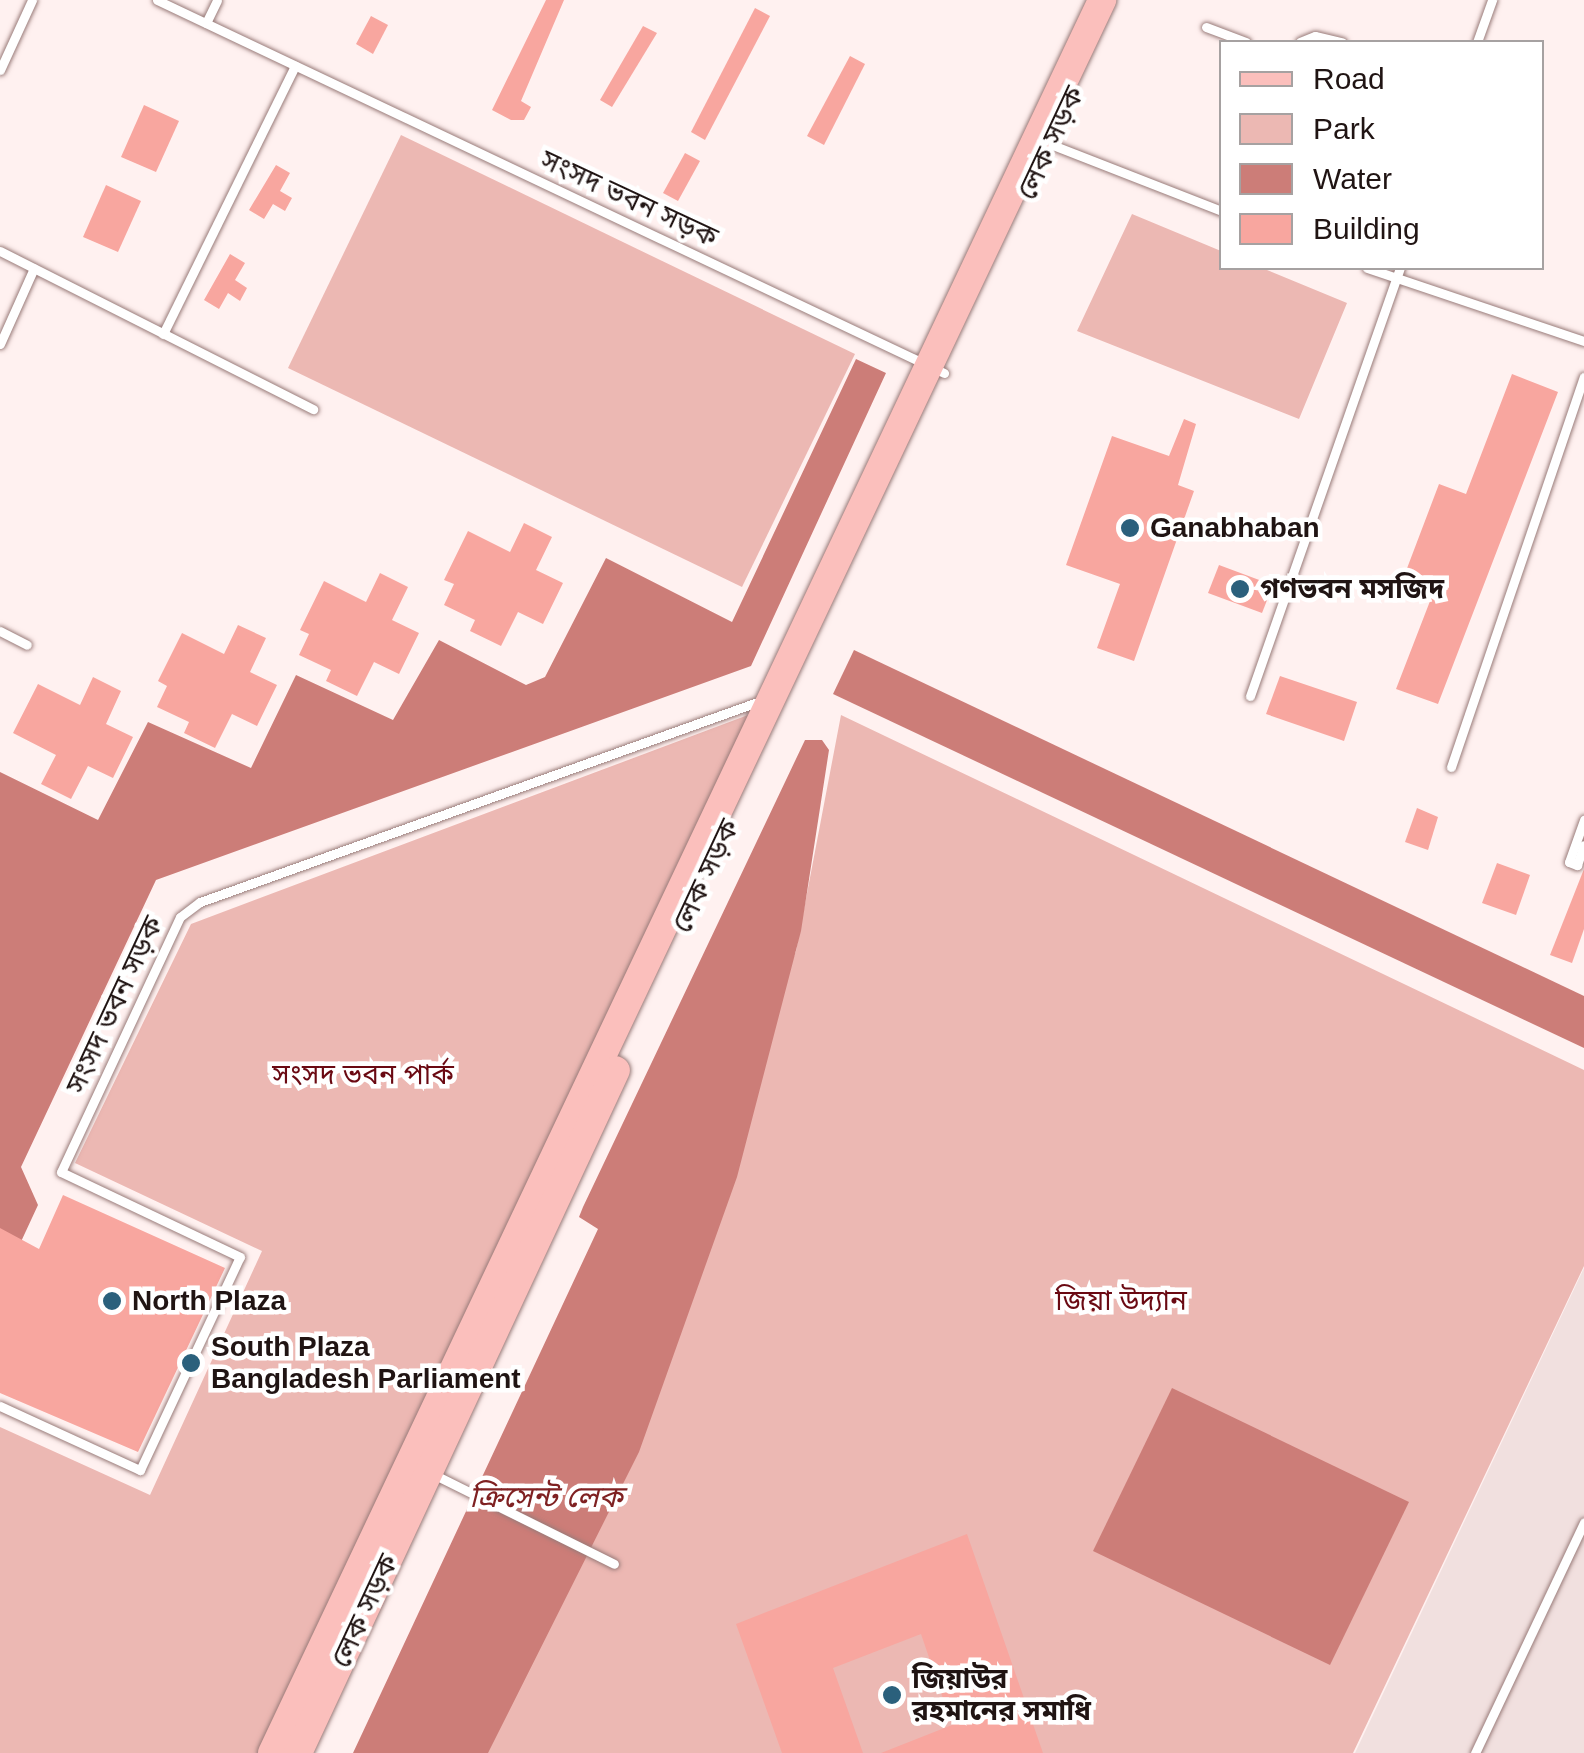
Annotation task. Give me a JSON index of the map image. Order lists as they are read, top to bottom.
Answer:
{
  "streets": {
    "main road": ["লেক সড়ক"],
    "lane": ["সংসদ ভবন সড়ক"]
  },
  "crossings": [
    ["লেক সড়ক", "সংসদ ভবন সড়ক"]
  ],
  "water": ["ক্রিসেন্ট লেক"],
  "parks": ["সংসদ ভবন পার্ক", "জিয়া উদ্যান"],
  "places": [
    "Ganabhaban",
    "গণভবন মসজিদ",
    "North Plaza",
    "South Plaza Bangladesh Parliament",
    "জিয়াউর রহমানের সমাধি"
  ],
  "legend": [
    "Road",
    "Park",
    "Water",
    "Building"
  ]
}
